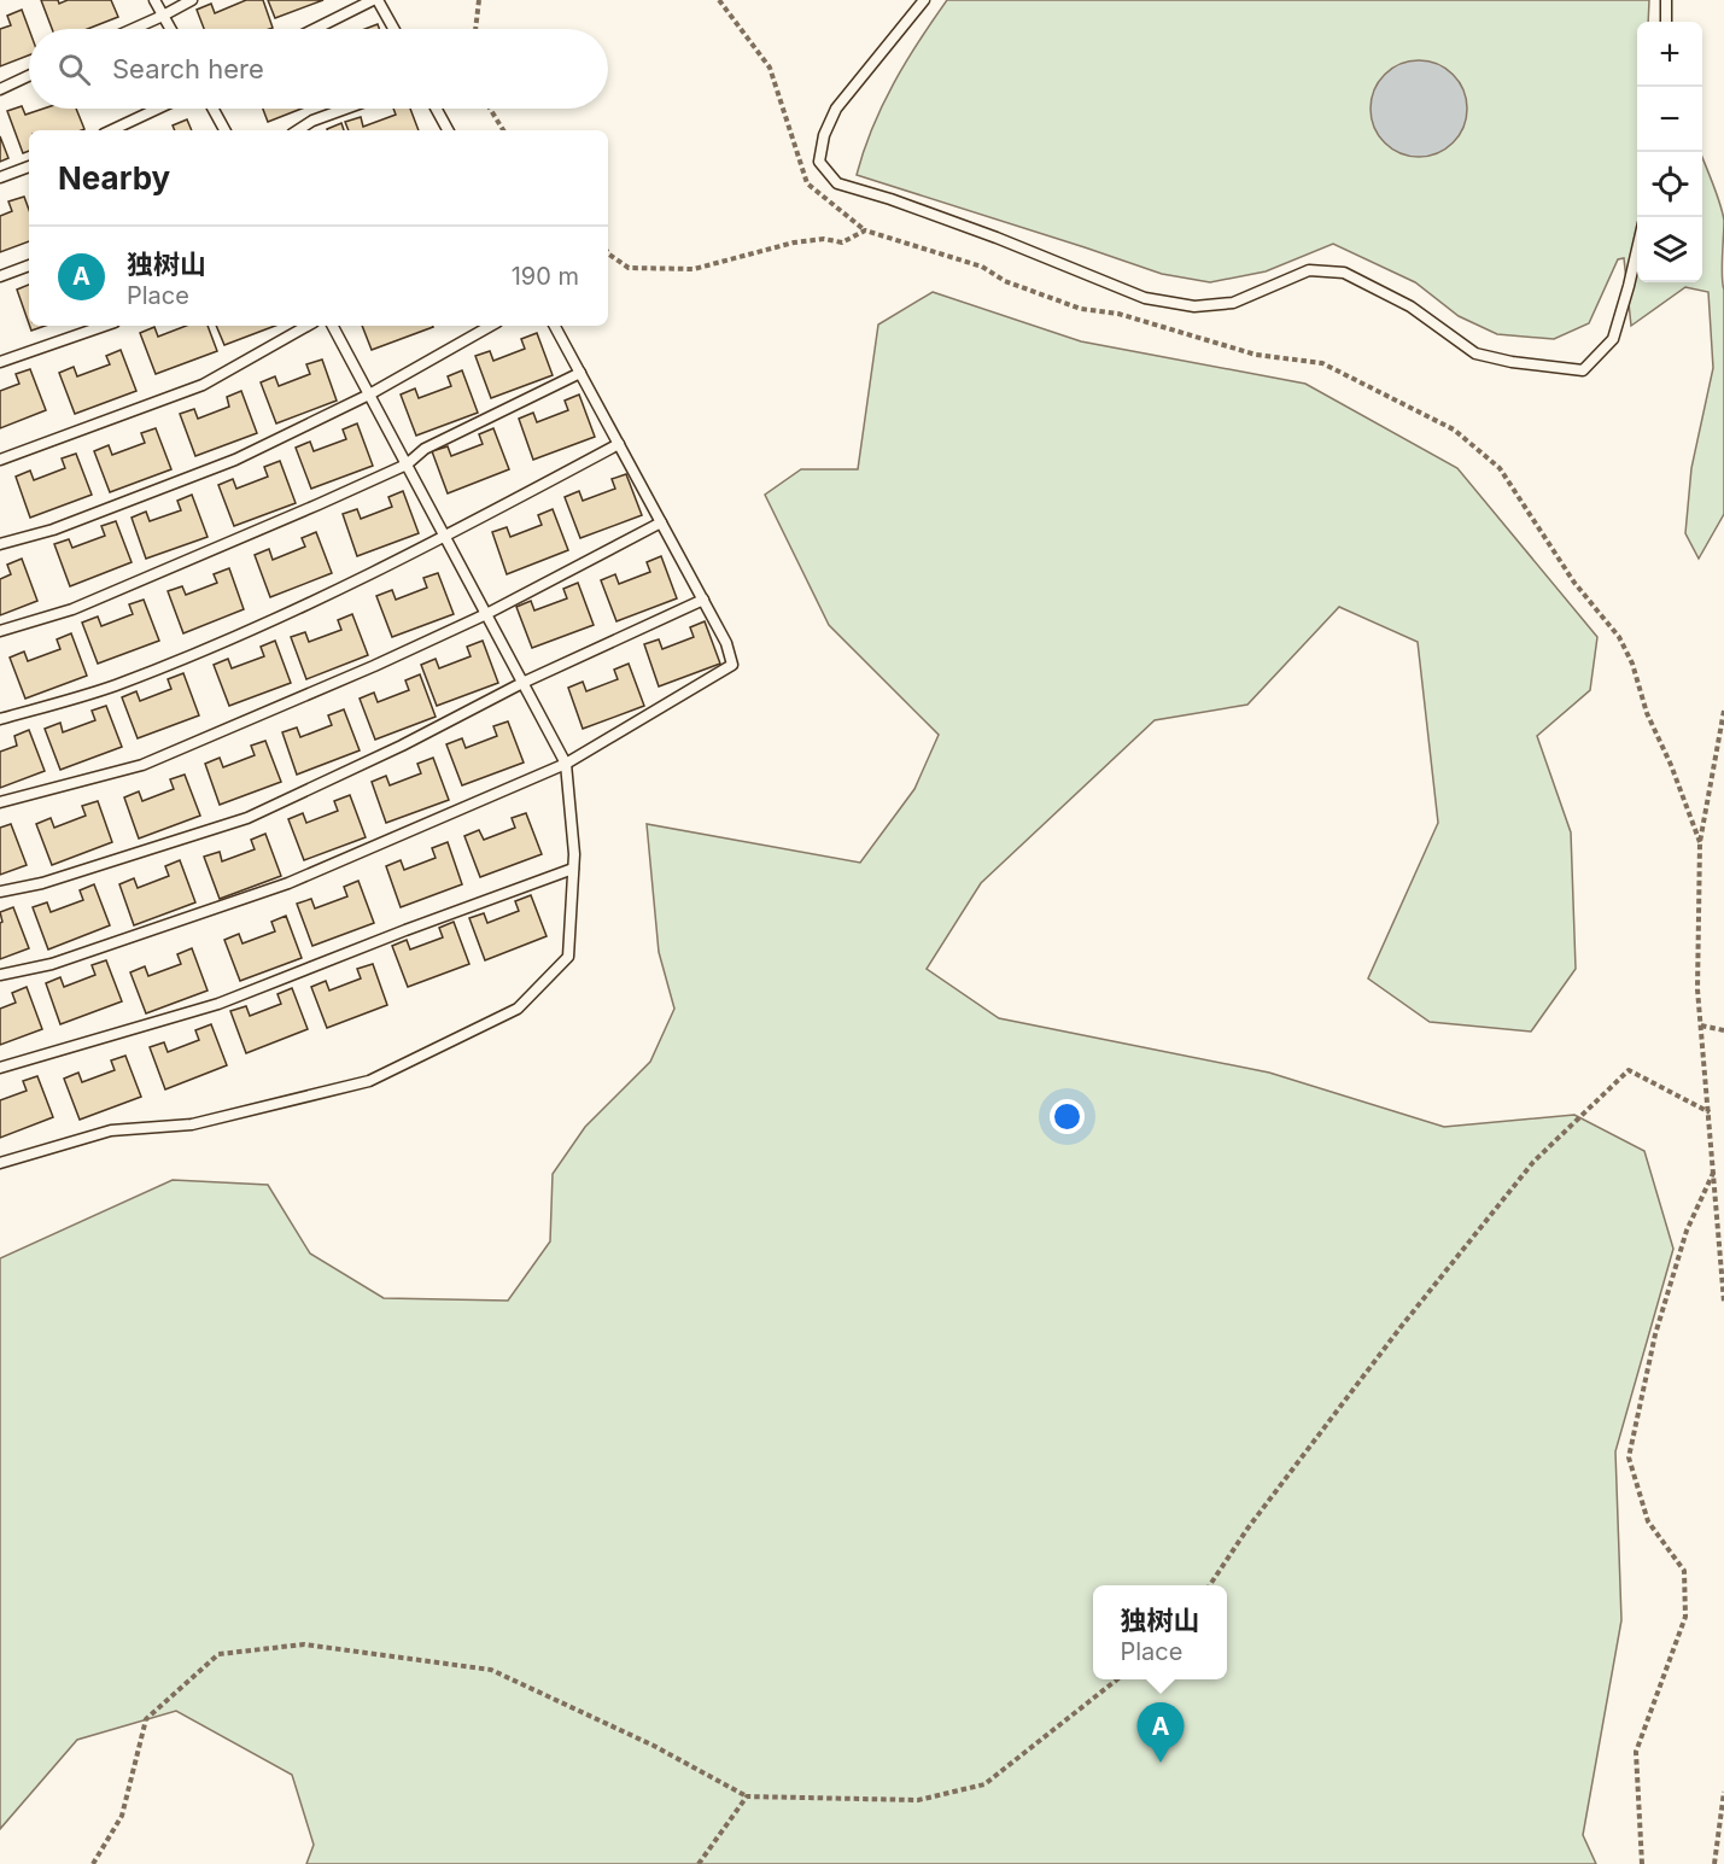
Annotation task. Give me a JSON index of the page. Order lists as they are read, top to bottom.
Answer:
{
  "page": {
    "map_buttons": ["+", "−"],
    "search": "Search here",
    "heading": "Nearby",
    "list": [
      {
        "mark": "A",
        "name": "独树山",
        "note": "Place",
        "value": "190 m"
      }
    ],
    "popup": ["独树山", "Place"],
    "pins": "A"
  }
}
